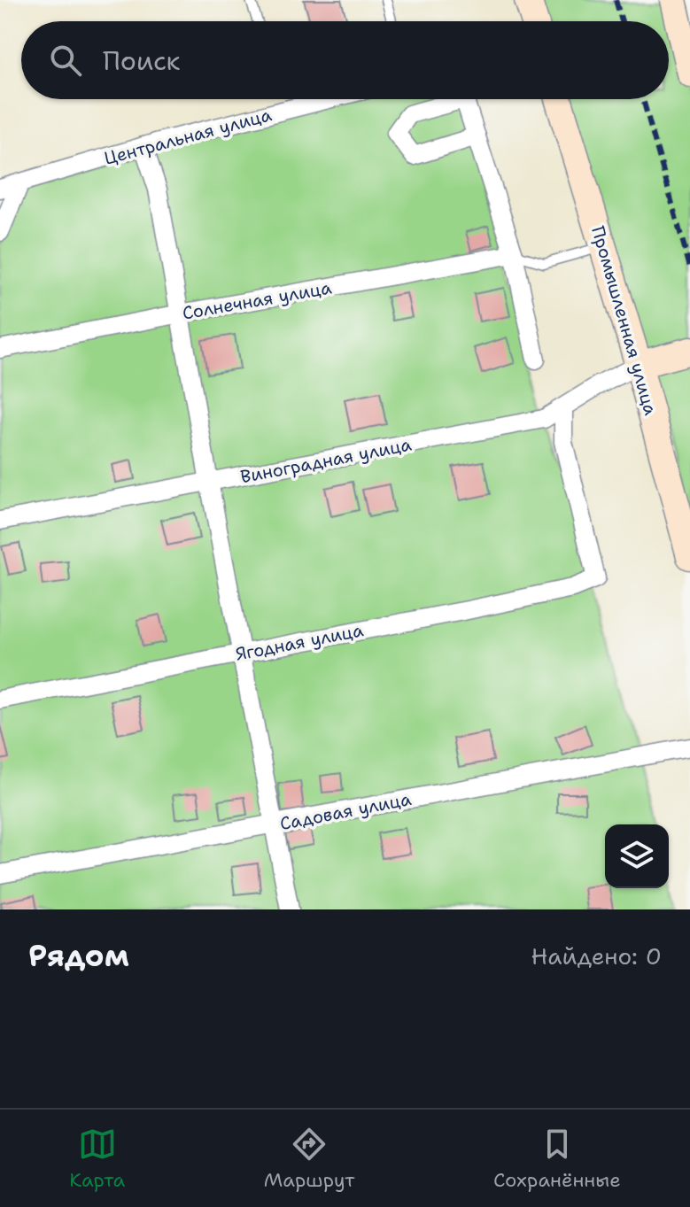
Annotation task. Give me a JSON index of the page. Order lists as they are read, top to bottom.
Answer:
{
  "streets": {
    "street": [
      "Центральная улица",
      "Солнечная улица",
      "Промышленная улица",
      "Виноградная улица",
      "Ягодная улица",
      "Садовая улица"
    ]
  },
  "crossings": [
    ["Промышленная улица", "Виноградная улица"],
    ["Виноградная улица", "Ягодная улица"]
  ],
  "page": {
    "search": "Поиск",
    "heading": ["Рядом", "Найдено: 0"],
    "nav": ["Карта", "Маршрут", "Сохранённые"]
  }
}
